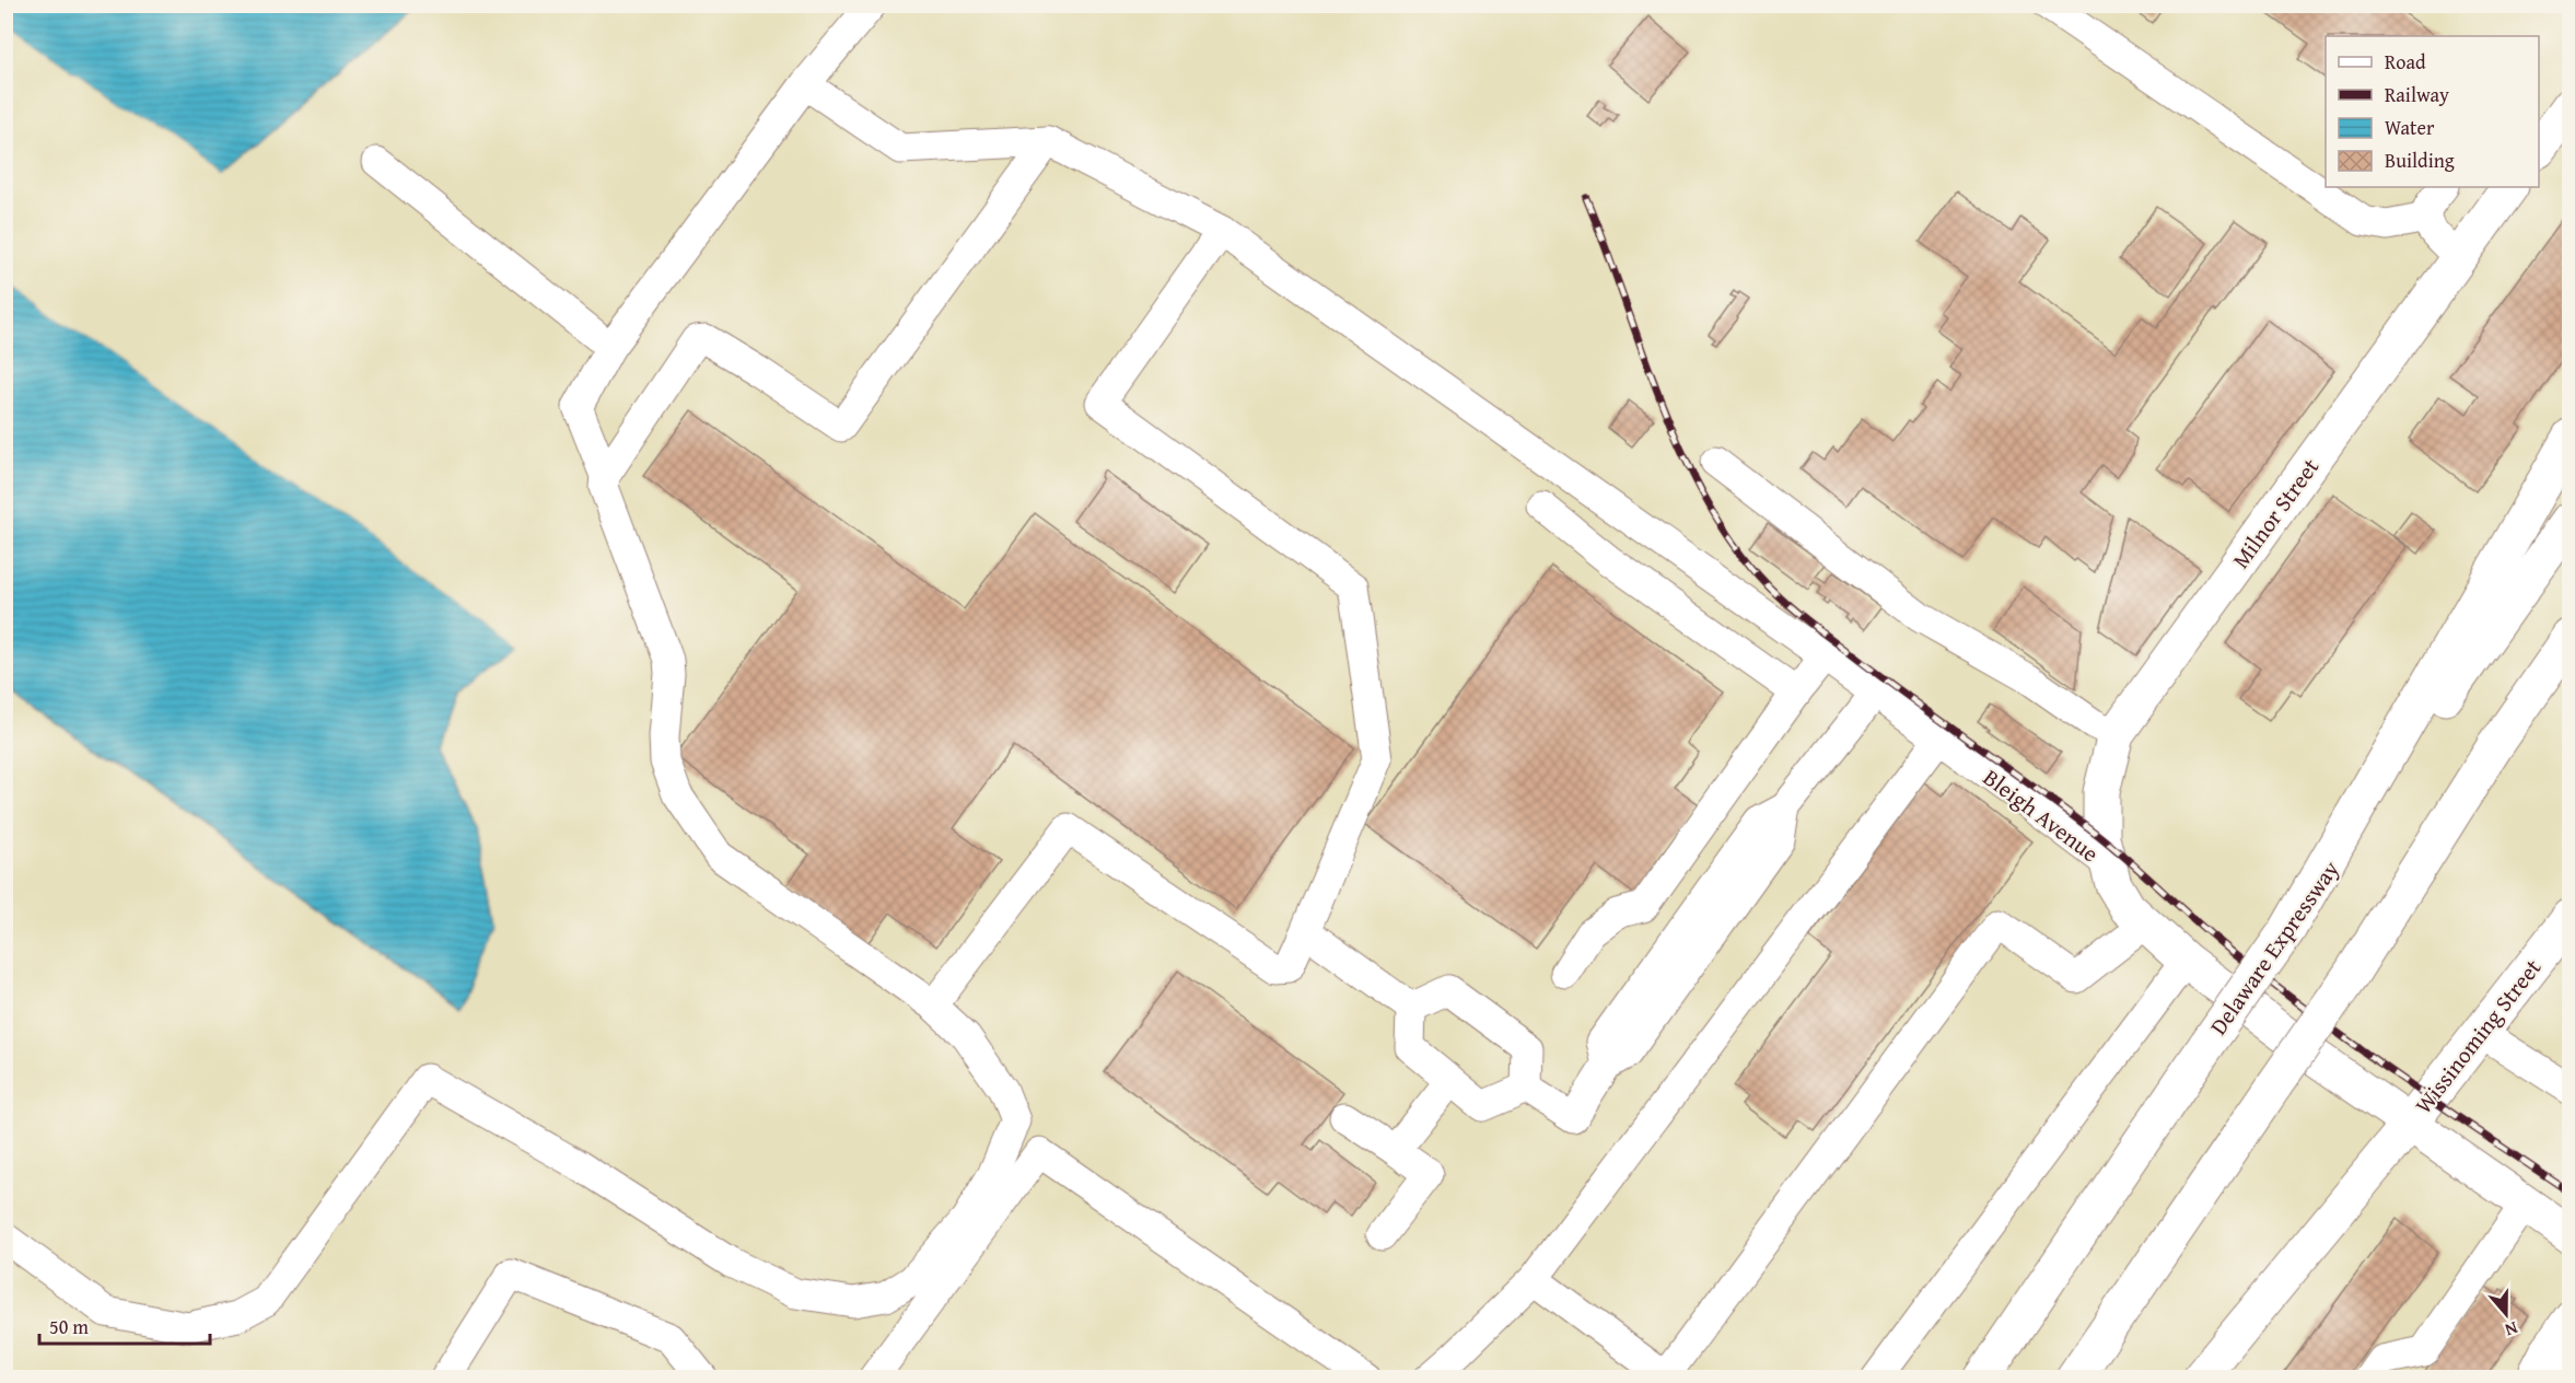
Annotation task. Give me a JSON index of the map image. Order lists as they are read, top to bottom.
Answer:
{
  "streets": {
    "main road": [
      "Milnor Street",
      "Bleigh Avenue",
      "Delaware Expressway",
      "Wissinoming Street"
    ]
  },
  "crossings": [
    ["Milnor Street", "Bleigh Avenue"],
    ["Bleigh Avenue", "Wissinoming Street"]
  ],
  "legend": [
    "Road",
    "Railway",
    "Water",
    "Building"
  ],
  "scale_bar": "50 m",
  "north": "bottom"
}
